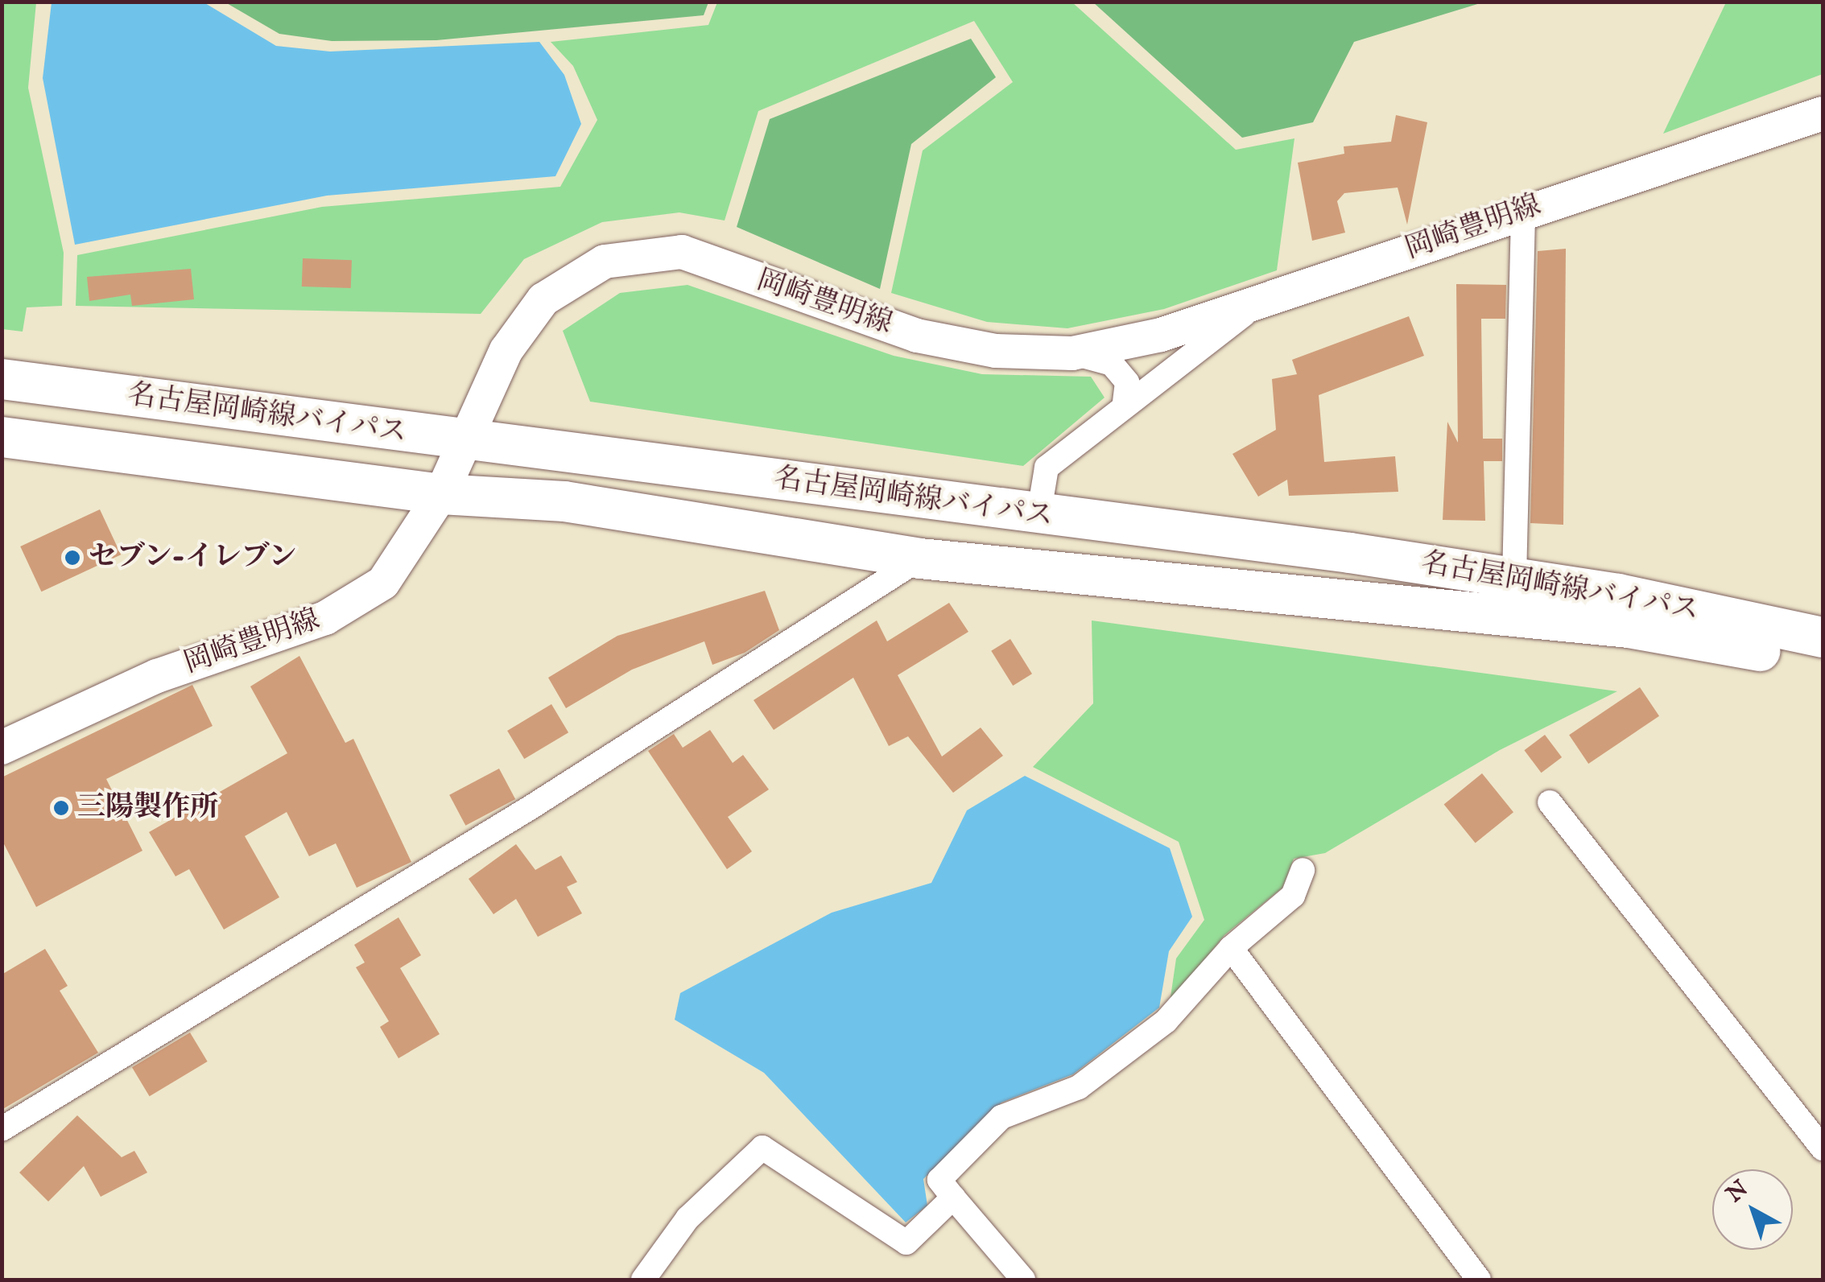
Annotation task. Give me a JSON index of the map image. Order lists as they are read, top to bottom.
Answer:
{
  "streets": {
    "main road": ["岡崎豊明線", "名古屋岡崎線バイパス"]
  },
  "crossings": [
    ["岡崎豊明線", "名古屋岡崎線バイパス"]
  ],
  "places": ["セブン-イレブン", "三陽製作所"],
  "north": "top left"
}
